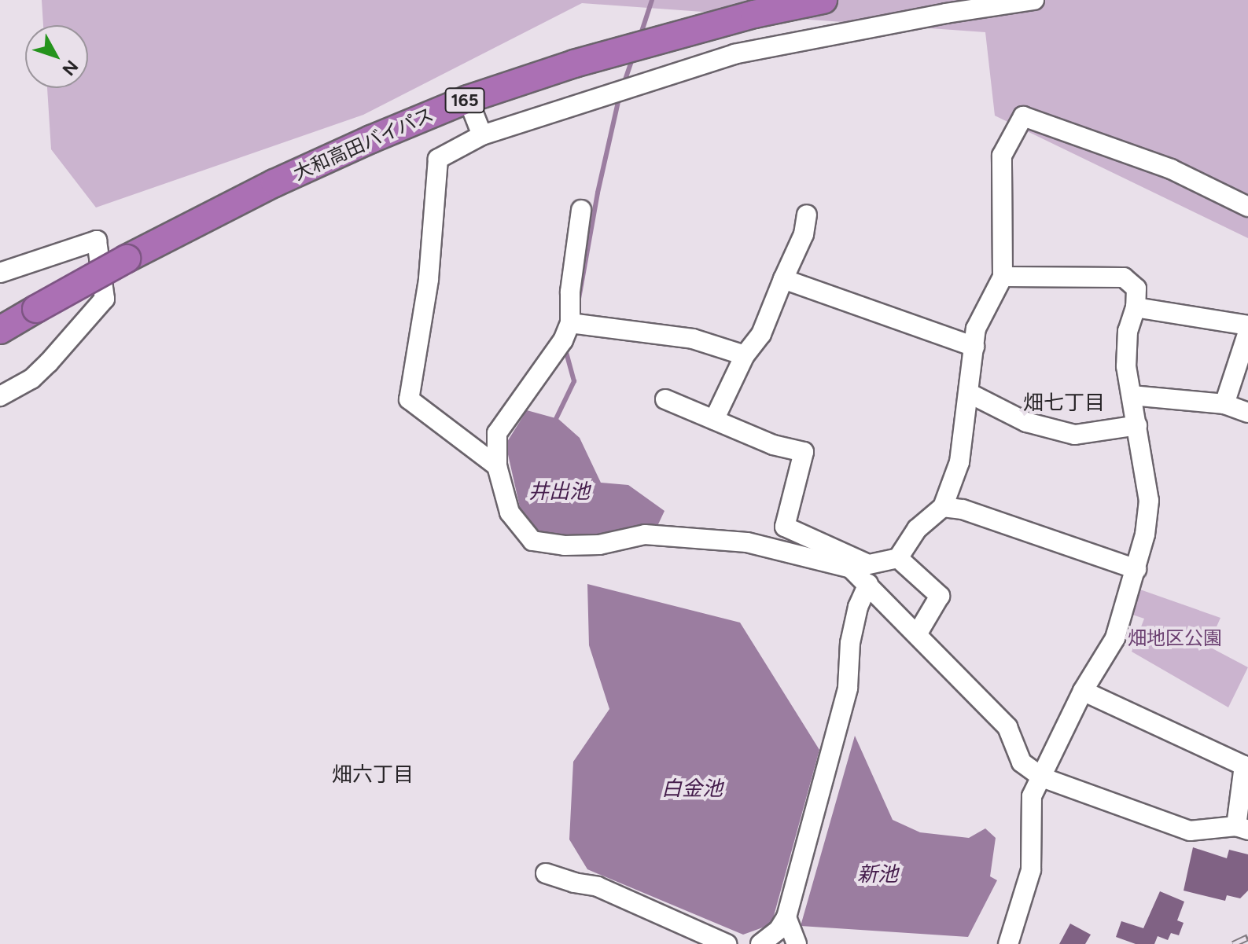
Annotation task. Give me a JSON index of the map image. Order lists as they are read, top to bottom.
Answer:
{
  "streets": {
    "highway": ["165", "大和高田バイパス"]
  },
  "districts": ["畑七丁目", "畑六丁目"],
  "water": ["井出池", "白金池", "新池"],
  "parks": ["畑地区公園"],
  "north": "bottom right"
}
